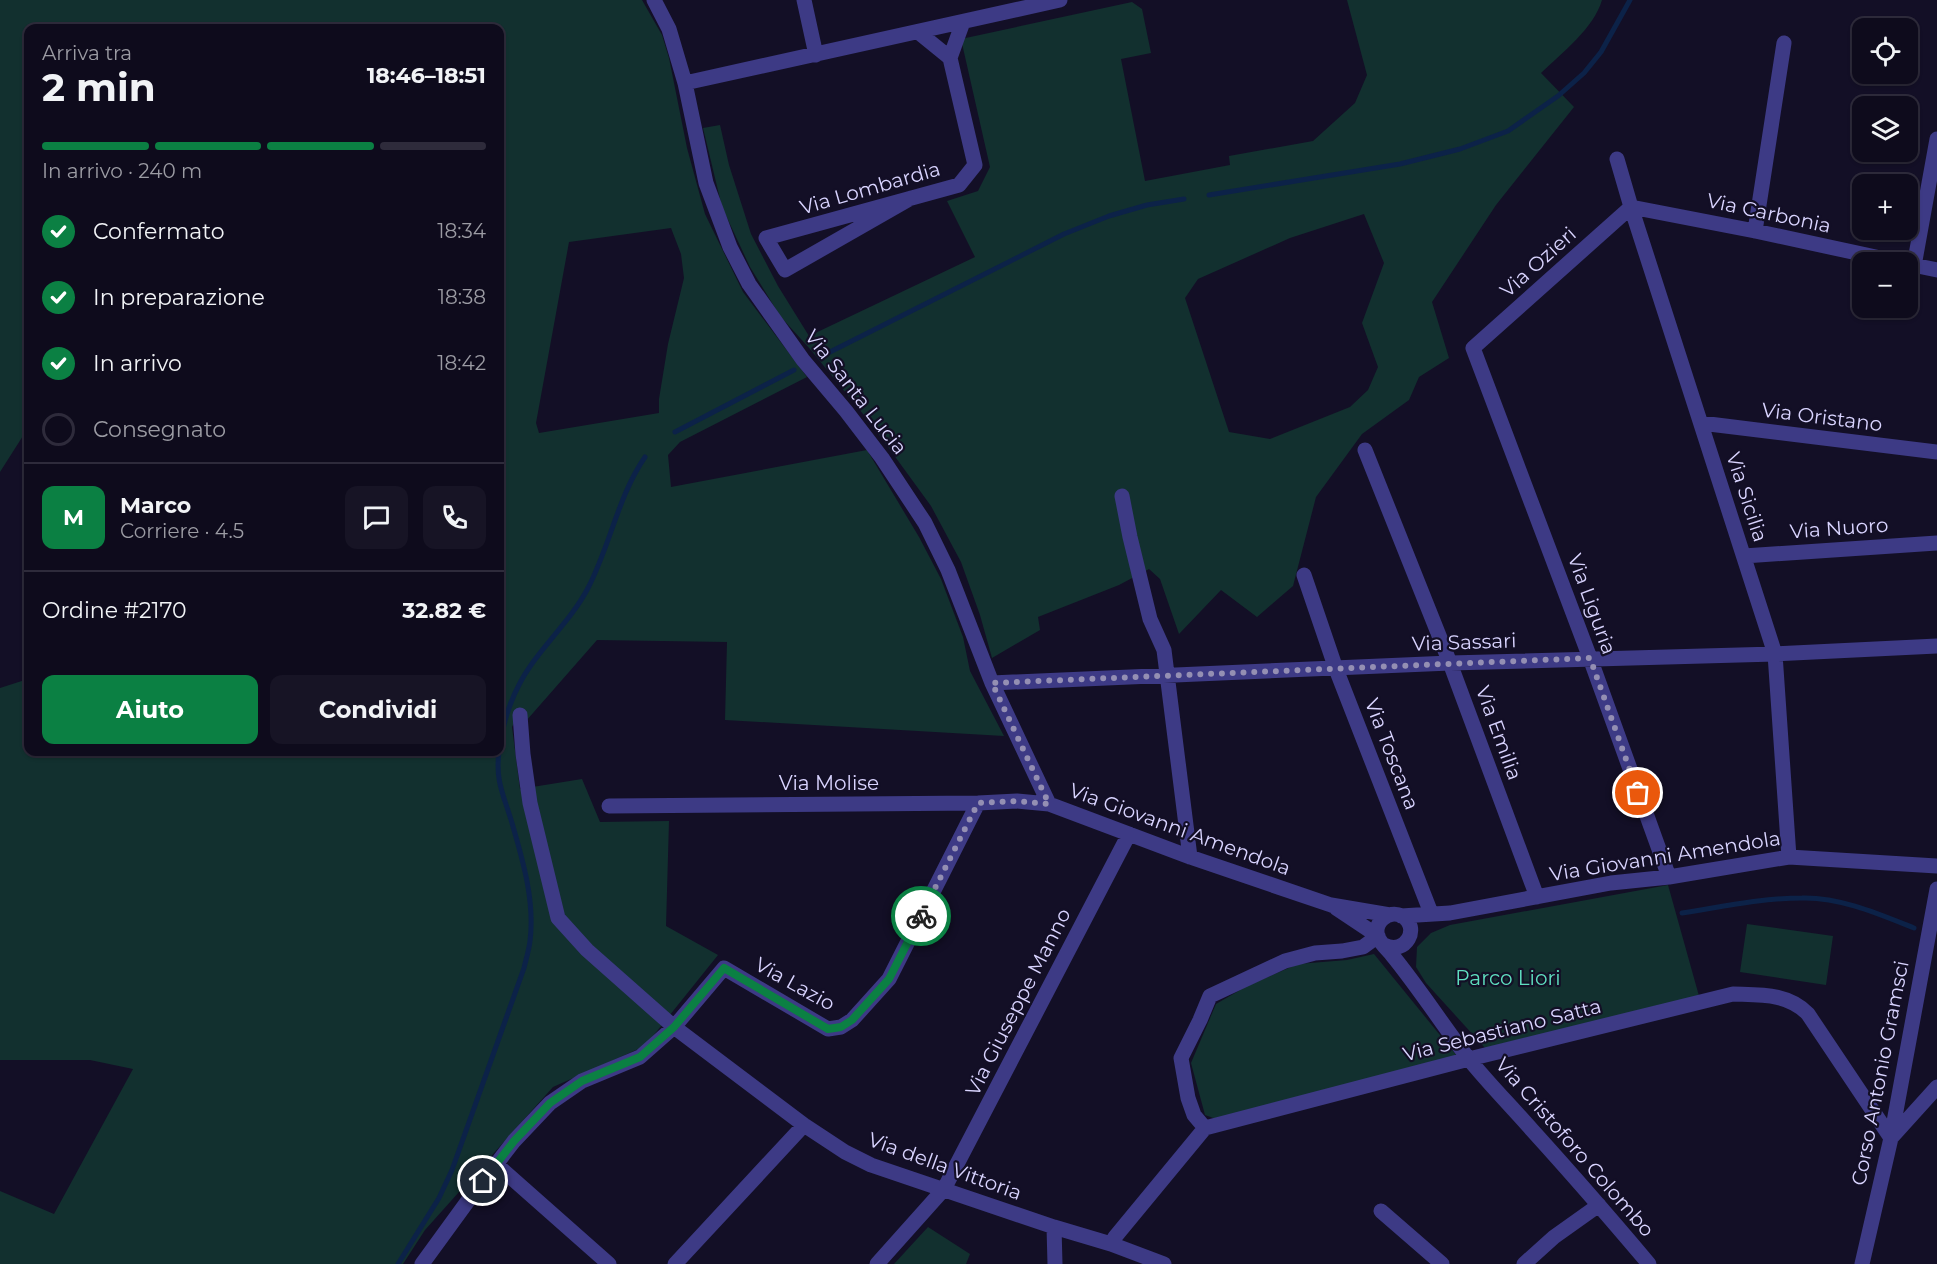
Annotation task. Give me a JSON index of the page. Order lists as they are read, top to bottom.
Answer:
{
  "streets": {
    "street": [
      "Via Lombardia",
      "Via Carbonia",
      "Via Ozieri",
      "Via Santa Lucia",
      "Via Oristano",
      "Via Sicilia",
      "Via Nuoro",
      "Via Liguria",
      "Via Sassari",
      "Via Emilia",
      "Via Toscana",
      "Via Molise",
      "Via Giovanni Amendola",
      "Via Lazio",
      "Via Giuseppe Manno",
      "Via Sebastiano Satta",
      "Corso Antonio Gramsci",
      "Via Cristoforo Colombo",
      "Via della Vittoria"
    ]
  },
  "crossings": [
    ["Via Carbonia", "Via Ozieri"],
    ["Via Carbonia", "Via Sicilia"],
    ["Via Ozieri", "Via Sicilia"],
    ["Via Ozieri", "Via Liguria"],
    ["Via Santa Lucia", "Via Sassari"],
    ["Via Santa Lucia", "Via Molise"],
    ["Via Santa Lucia", "Via Giovanni Amendola"],
    ["Via Oristano", "Via Sicilia"],
    ["Via Sicilia", "Via Nuoro"],
    ["Via Sicilia", "Via Sassari"],
    ["Via Sicilia", "Via Giovanni Amendola"],
    ["Via Liguria", "Via Sassari"],
    ["Via Liguria", "Via Giovanni Amendola"],
    ["Via Sassari", "Via Emilia"],
    ["Via Sassari", "Via Toscana"],
    ["Via Emilia", "Via Giovanni Amendola"],
    ["Via Toscana", "Via Giovanni Amendola"],
    ["Via Molise", "Via Giovanni Amendola"],
    ["Via Molise", "Via Lazio"],
    ["Via Giovanni Amendola", "Via Giuseppe Manno"],
    ["Via Giovanni Amendola", "Via Cristoforo Colombo"],
    ["Via Lazio", "Via della Vittoria"],
    ["Via Giuseppe Manno", "Via della Vittoria"],
    ["Via Sebastiano Satta", "Corso Antonio Gramsci"],
    ["Via Sebastiano Satta", "Via Cristoforo Colombo"]
  ],
  "parks": ["Parco Liori"],
  "page": {
    "map_buttons": ["+", "−"],
    "heading": ["2 min", "Arriva tra", "18:46–18:51"],
    "panel": [
      "Marco",
      "Corriere · 4.5",
      "Ordine #2170",
      "32.82 €"
    ],
    "bar": "In arrivo · 240 m",
    "list": [
      ["Confermato", "18:34"],
      ["In preparazione", "18:38"],
      ["In arrivo", "18:42"],
      "Consegnato"
    ],
    "round": "M",
    "buttons": ["Aiuto", "Condividi"]
  }
}
